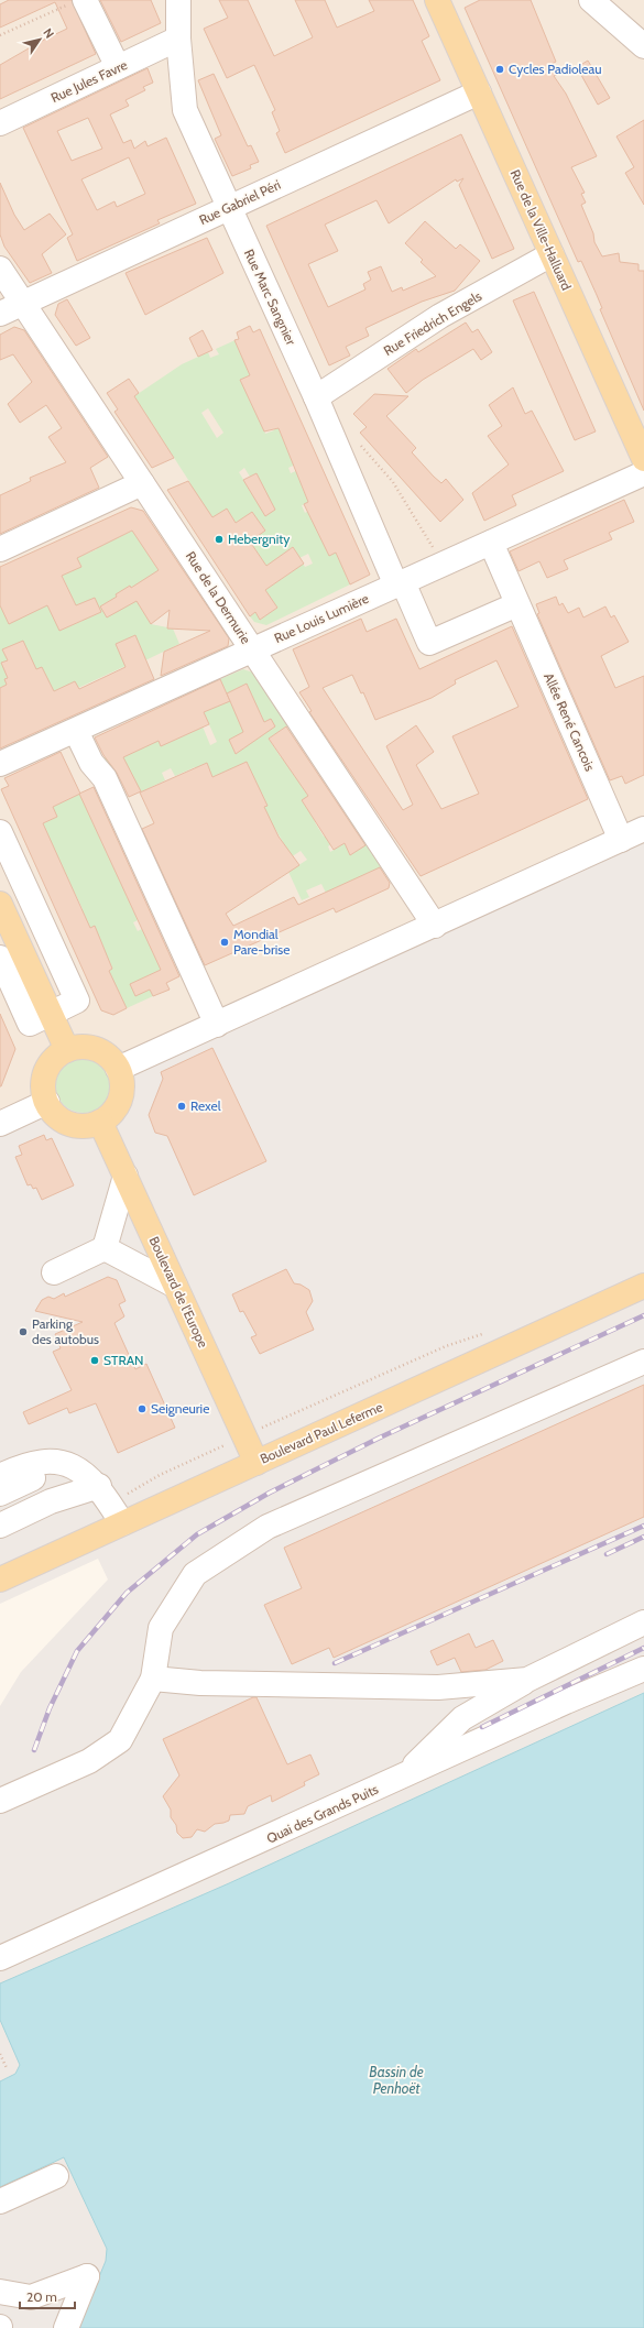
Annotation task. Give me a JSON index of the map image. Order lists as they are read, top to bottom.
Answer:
{
  "streets": {
    "main road": ["Rue de la Ville-Halluard", "Boulevard de l'Europe", "Boulevard Paul Leferme"],
    "street": [
      "Rue Jules Favre",
      "Rue Gabriel Péri",
      "Rue Marc Sangnier",
      "Rue Friedrich Engels",
      "Rue de la Dermurie",
      "Rue Louis Lumière",
      "Allée René Cancois",
      "Quai des Grands Puits"
    ]
  },
  "crossings": [
    ["Rue Jules Favre", "Rue Marc Sangnier"],
    ["Rue Gabriel Péri", "Rue de la Ville-Halluard"],
    ["Rue Gabriel Péri", "Rue Marc Sangnier"],
    ["Rue Gabriel Péri", "Rue de la Dermurie"],
    ["Rue de la Ville-Halluard", "Rue Friedrich Engels"],
    ["Rue Marc Sangnier", "Rue Friedrich Engels"],
    ["Rue Marc Sangnier", "Rue Louis Lumière"],
    ["Rue Marc Sangnier", "Allée René Cancois"],
    ["Rue de la Dermurie", "Rue Louis Lumière"],
    ["Rue Louis Lumière", "Allée René Cancois"],
    ["Boulevard de l'Europe", "Boulevard Paul Leferme"]
  ],
  "water": ["Bassin de Penhoët"],
  "places": [
    "Cycles Padioleau",
    "Hebergnity",
    "Mondial Pare-brise",
    "Rexel",
    "Parking des autobus",
    "STRAN",
    "Seigneurie"
  ],
  "scale_bar": "20 m",
  "north": "top right"
}
